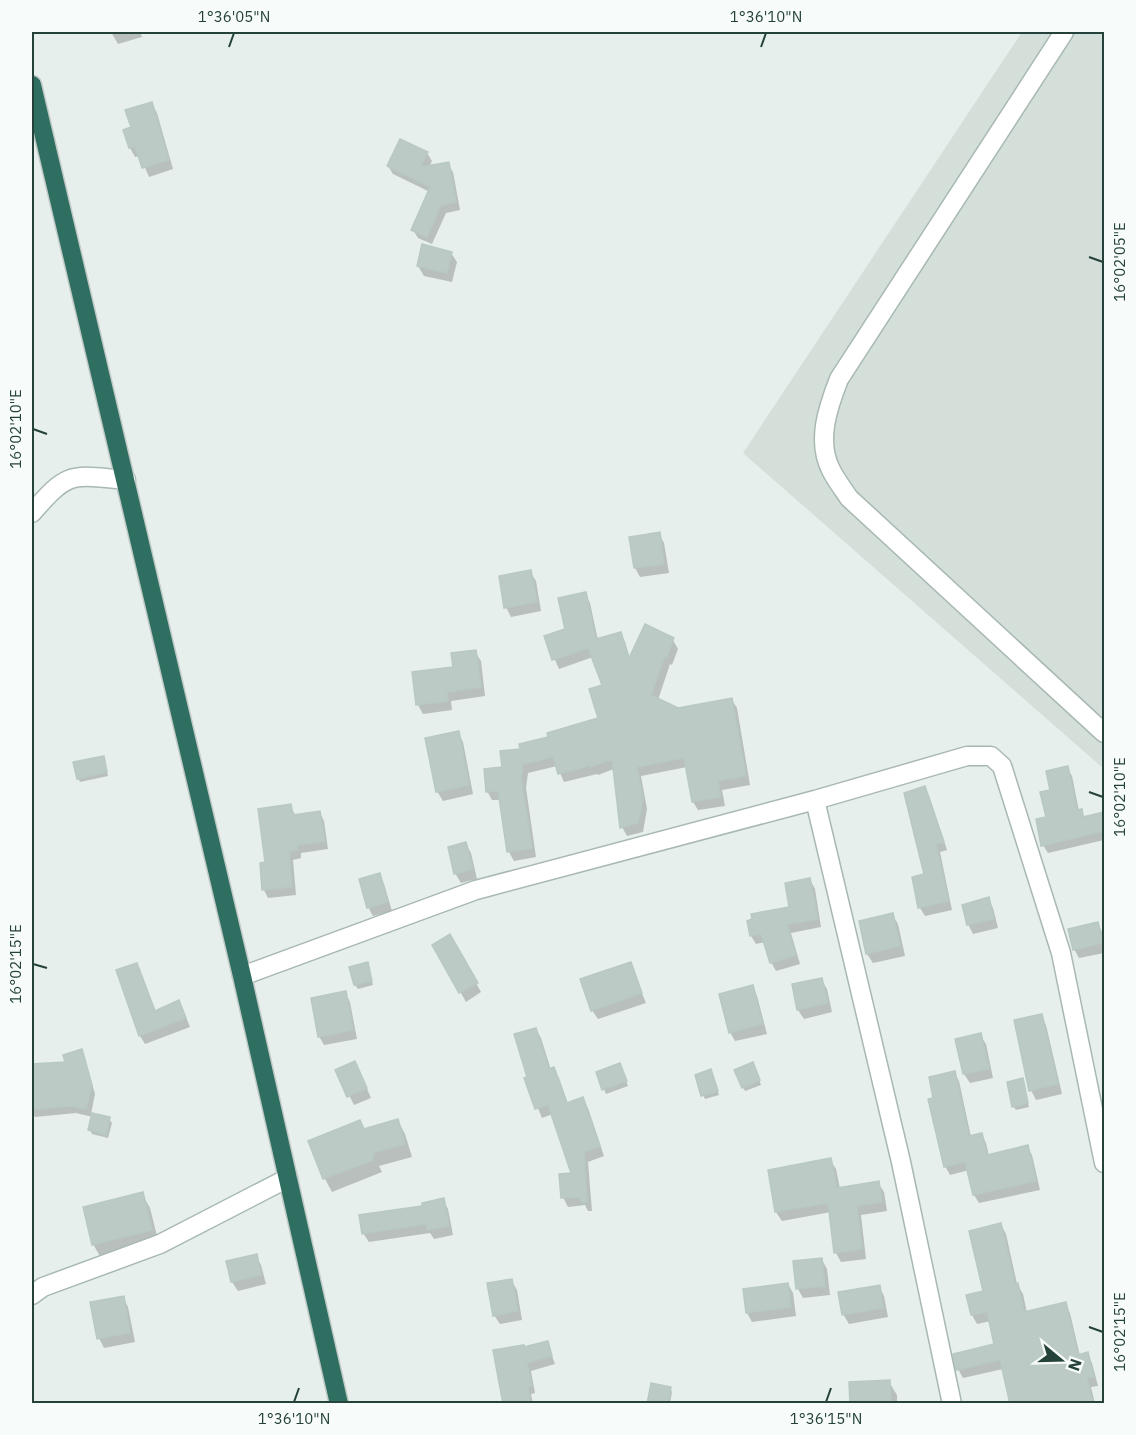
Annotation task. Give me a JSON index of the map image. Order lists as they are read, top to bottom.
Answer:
{
  "north": "right",
  "coordinates": [
    "1°36'05\"N",
    "1°36'10\"N",
    "16°02'05\"E",
    "16°02'10\"E",
    "16°02'15\"E",
    "1°36'15\"N"
  ]
}
